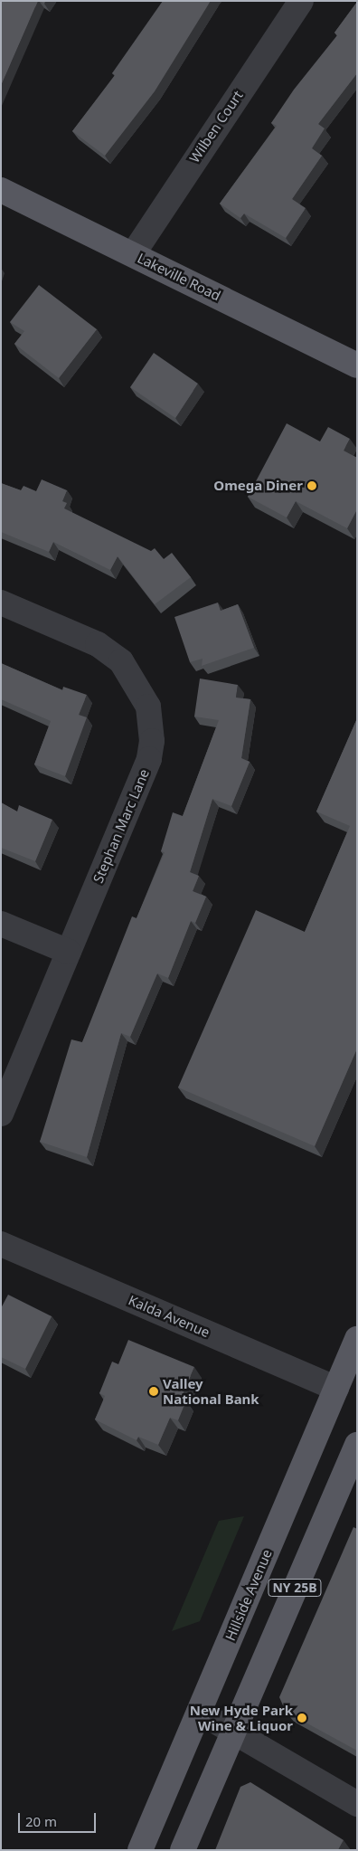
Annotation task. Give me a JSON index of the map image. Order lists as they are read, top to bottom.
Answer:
{
  "streets": {
    "main road": ["Lakeville Road", "NY 25B", "Hillside Avenue"],
    "street": ["Wilben Court", "Stephan Marc Lane", "Kalda Avenue"]
  },
  "crossings": [
    ["Wilben Court", "Lakeville Road"],
    ["Kalda Avenue", "Hillside Avenue"]
  ],
  "places": ["Omega Diner", "Valley National Bank", "New Hyde Park Wine & Liquor"],
  "scale_bar": "20 m"
}
